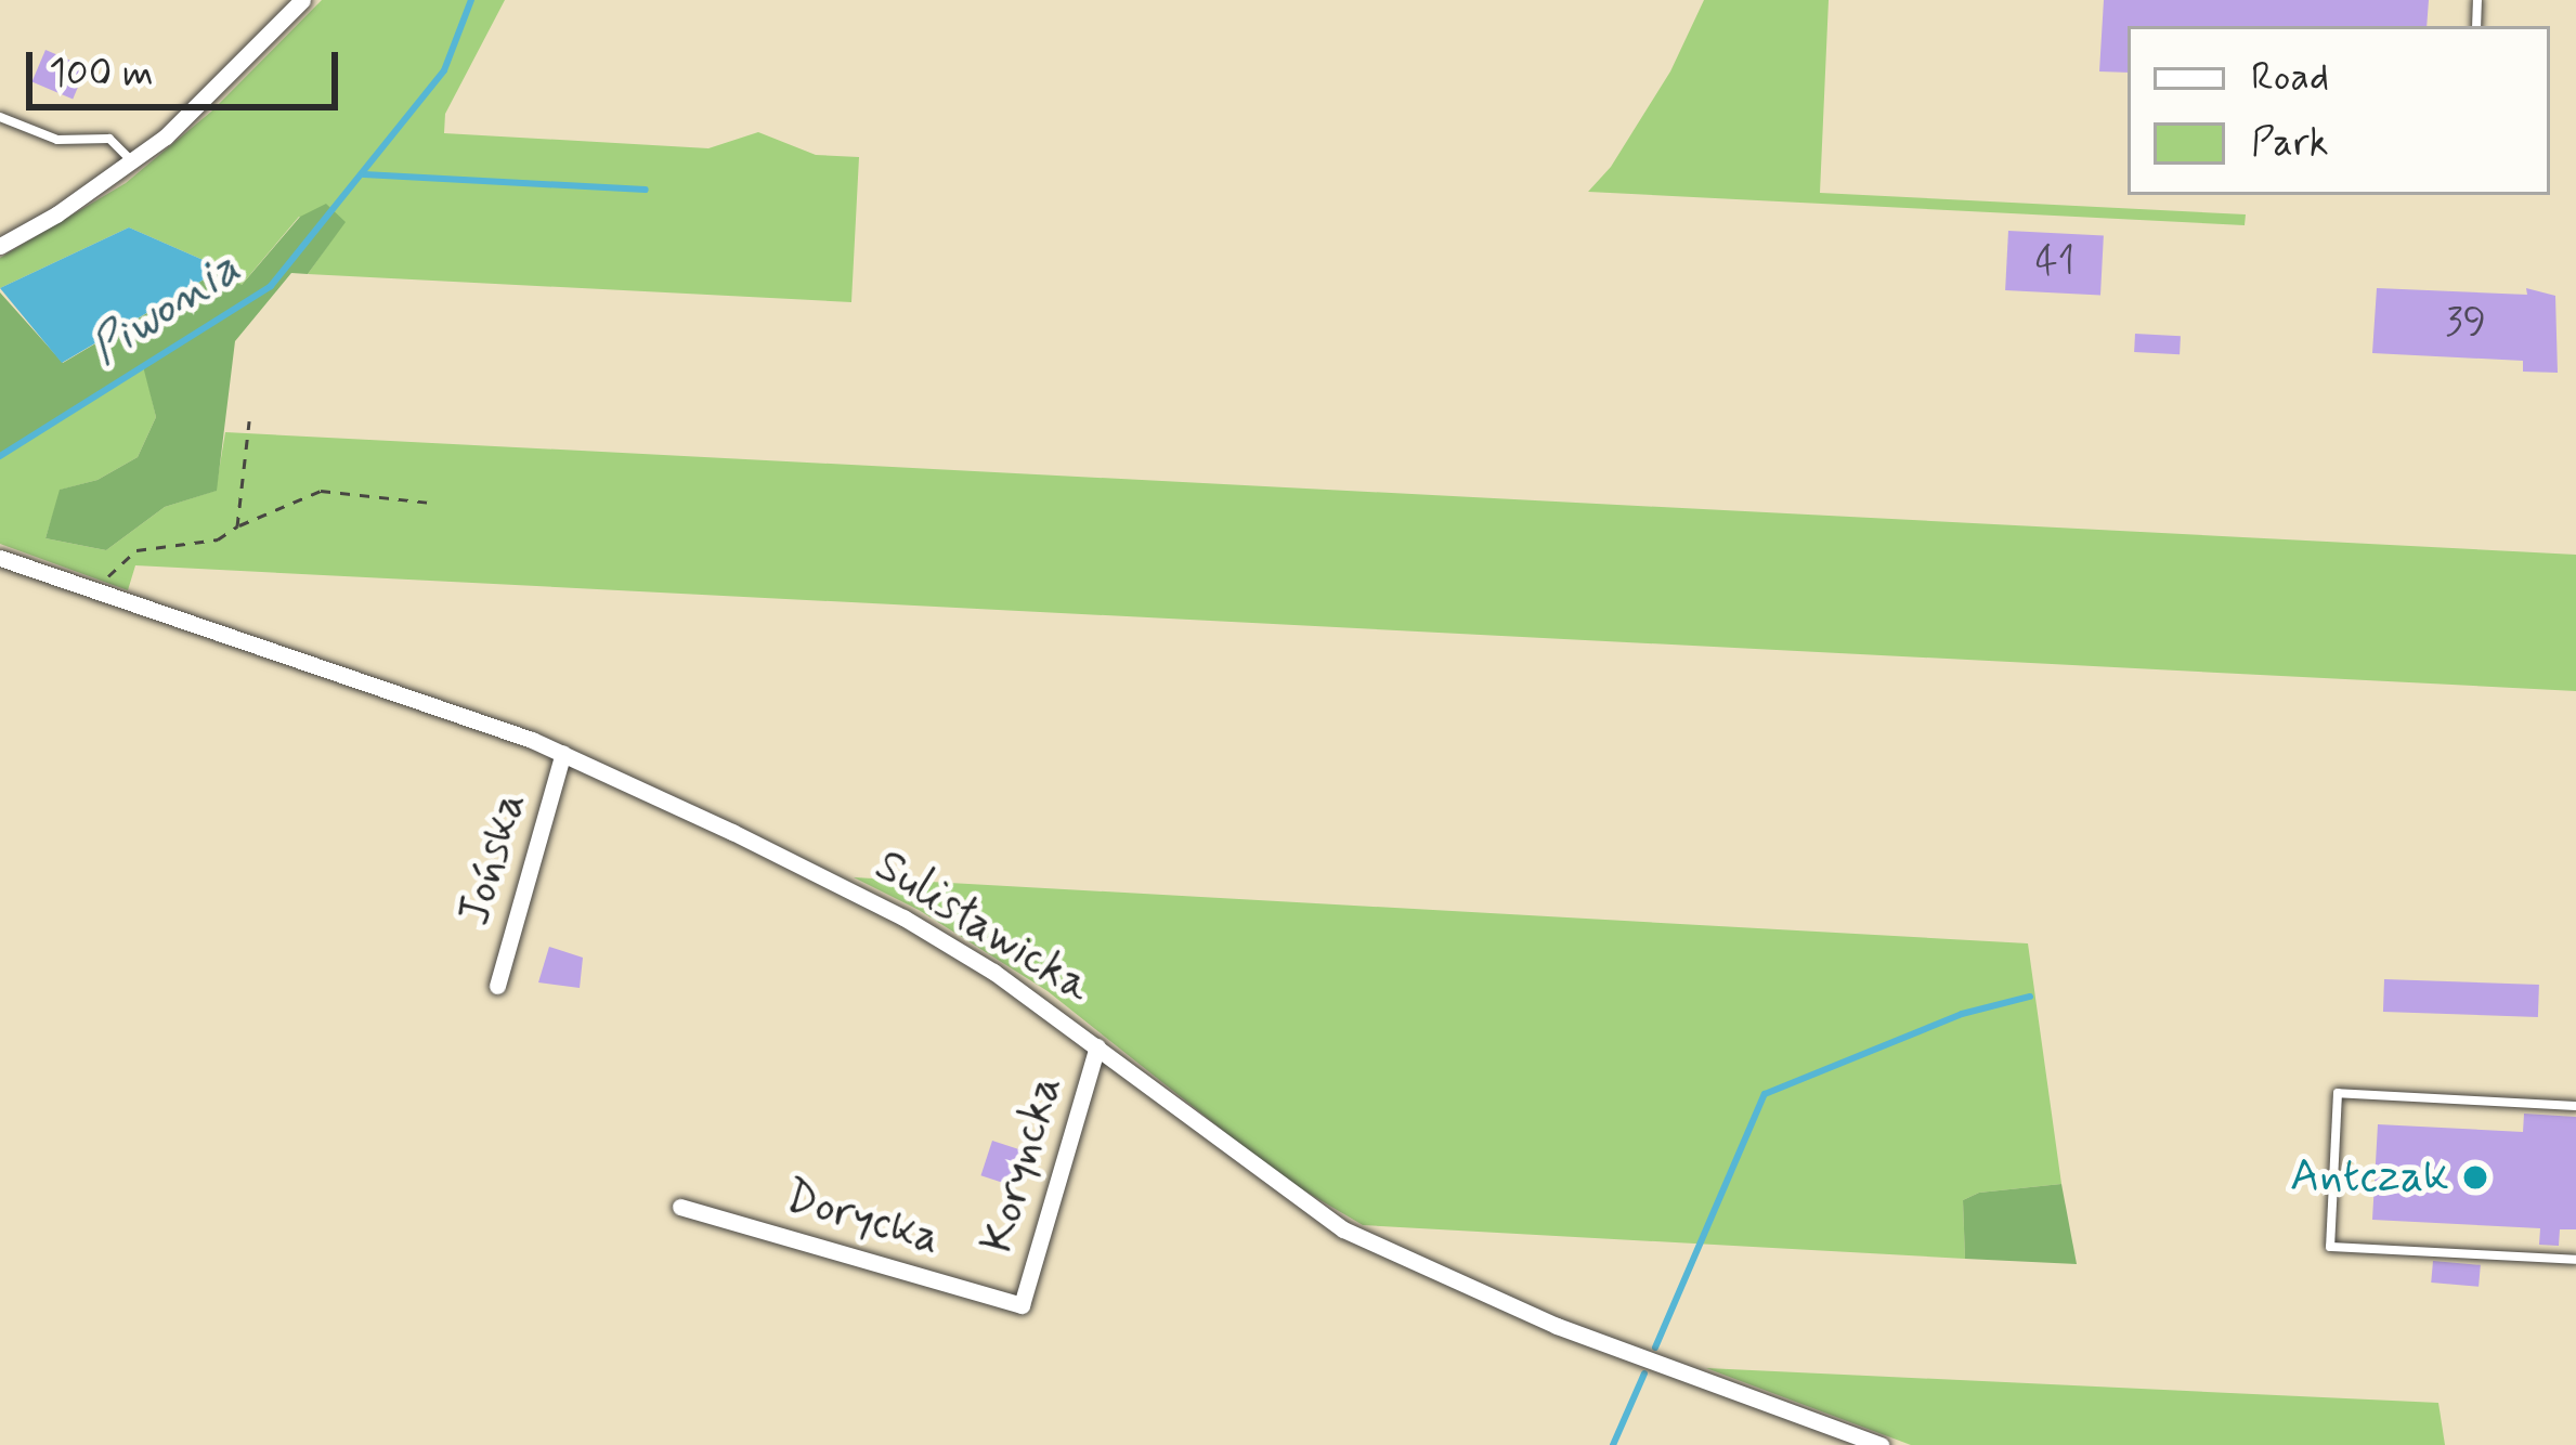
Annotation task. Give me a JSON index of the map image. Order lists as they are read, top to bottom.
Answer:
{
  "streets": {
    "street": [
      "Jońska",
      "Sulisławicka",
      "Koryncka",
      "Dorycka"
    ]
  },
  "crossings": [
    ["Jońska", "Sulisławicka"],
    ["Sulisławicka", "Koryncka"],
    ["Koryncka", "Dorycka"]
  ],
  "water": ["Piwonia"],
  "places": ["Antczak"],
  "house_numbers": ["41", "39"],
  "legend": ["Road", "Park"],
  "scale_bar": "100 m"
}
